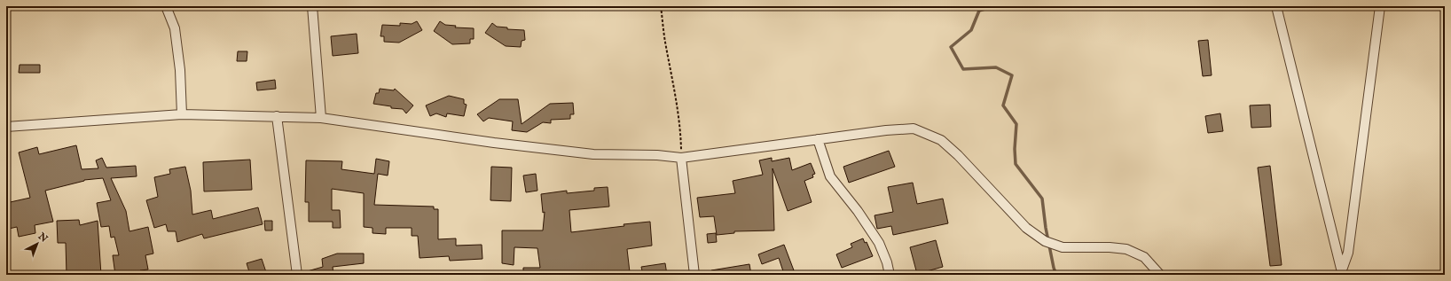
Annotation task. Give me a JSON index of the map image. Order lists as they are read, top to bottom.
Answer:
{
  "north": "top right"
}
